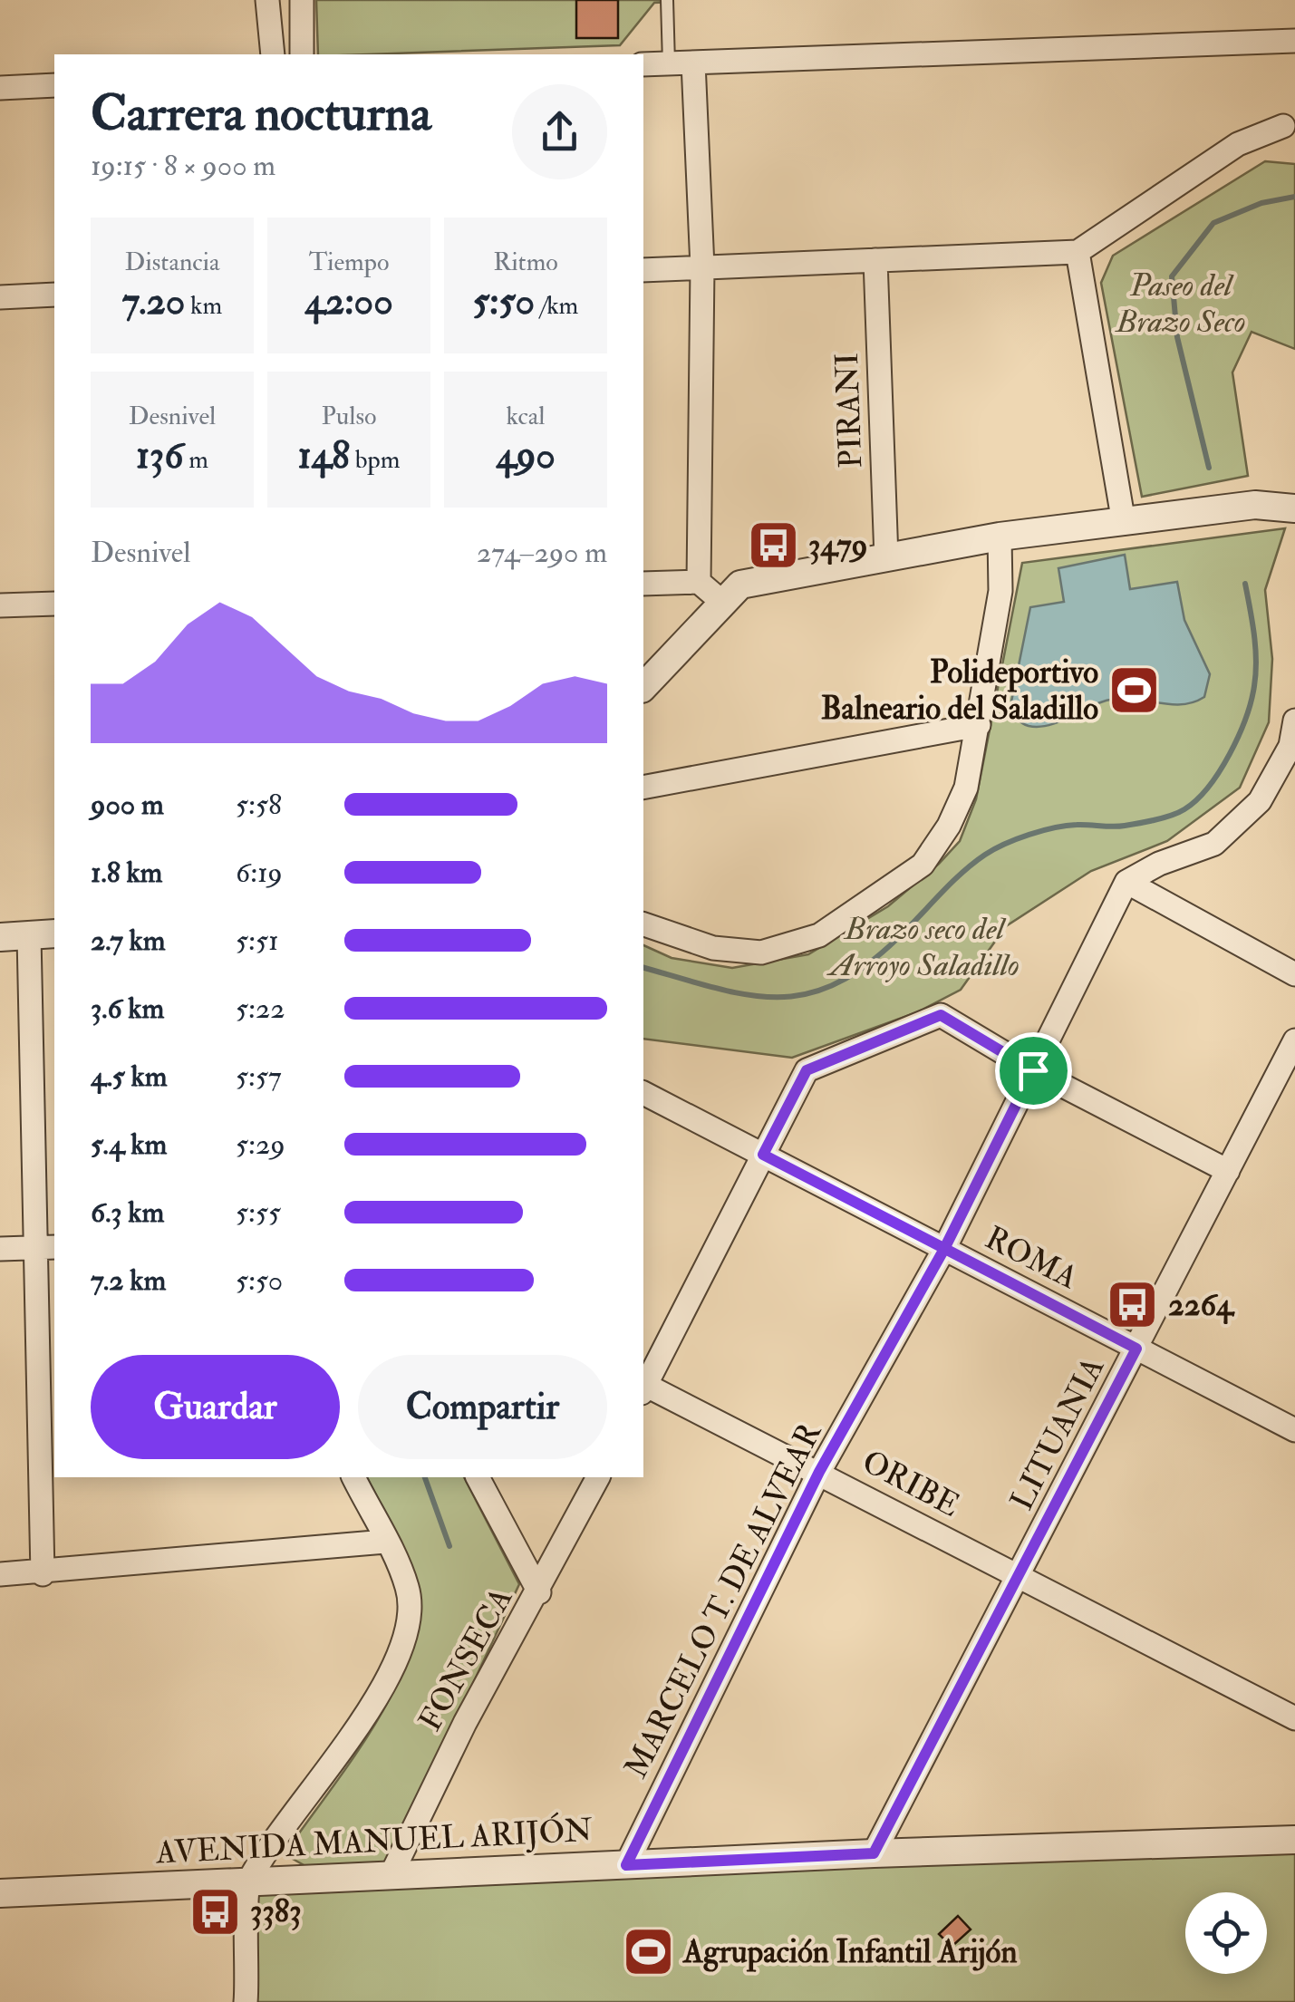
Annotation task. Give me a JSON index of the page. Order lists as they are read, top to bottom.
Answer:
{
  "streets": {
    "street": [
      "PIRANI",
      "ROMA",
      "LITUANIA",
      "ORIBE",
      "MARCELO T. DE ALVEAR",
      "FONSECA",
      "AVENIDA MANUEL ARIJÓN"
    ]
  },
  "crossings": [
    ["ROMA", "LITUANIA"],
    ["ROMA", "MARCELO T. DE ALVEAR"],
    ["LITUANIA", "ORIBE"],
    ["LITUANIA", "AVENIDA MANUEL ARIJÓN"],
    ["ORIBE", "MARCELO T. DE ALVEAR"],
    ["MARCELO T. DE ALVEAR", "AVENIDA MANUEL ARIJÓN"],
    ["FONSECA", "AVENIDA MANUEL ARIJÓN"]
  ],
  "parks": ["Paseo del Brazo Seco", "Brazo seco del Arroyo Saladillo"],
  "places": {
    "bus stop": ["3479", "2264", "3383"],
    "sports": ["Polideportivo Balneario del Saladillo", "Agrupación Infantil Arijón"]
  },
  "page": {
    "heading": ["Carrera nocturna", "19:15 · 8 × 900 m"],
    "stats": [
      ["Distancia", "7.20 km"],
      ["Tiempo", "42:00"],
      ["Ritmo", "5:50 /km"],
      ["Desnivel", "136 m"],
      ["Pulso", "148 bpm"],
      ["kcal", "490"]
    ],
    "chart": ["Desnivel", "274–290 m"],
    "list": [
      {
        "name": "900 m",
        "note": "5:58"
      },
      {
        "name": "1.8 km",
        "note": "6:19"
      },
      {
        "name": "2.7 km",
        "note": "5:51"
      },
      {
        "name": "3.6 km",
        "note": "5:22"
      },
      {
        "name": "4.5 km",
        "note": "5:57"
      },
      {
        "name": "5.4 km",
        "note": "5:29"
      },
      {
        "name": "6.3 km",
        "note": "5:55"
      },
      {
        "name": "7.2 km",
        "note": "5:50"
      }
    ],
    "buttons": ["Guardar", "Compartir"]
  }
}
